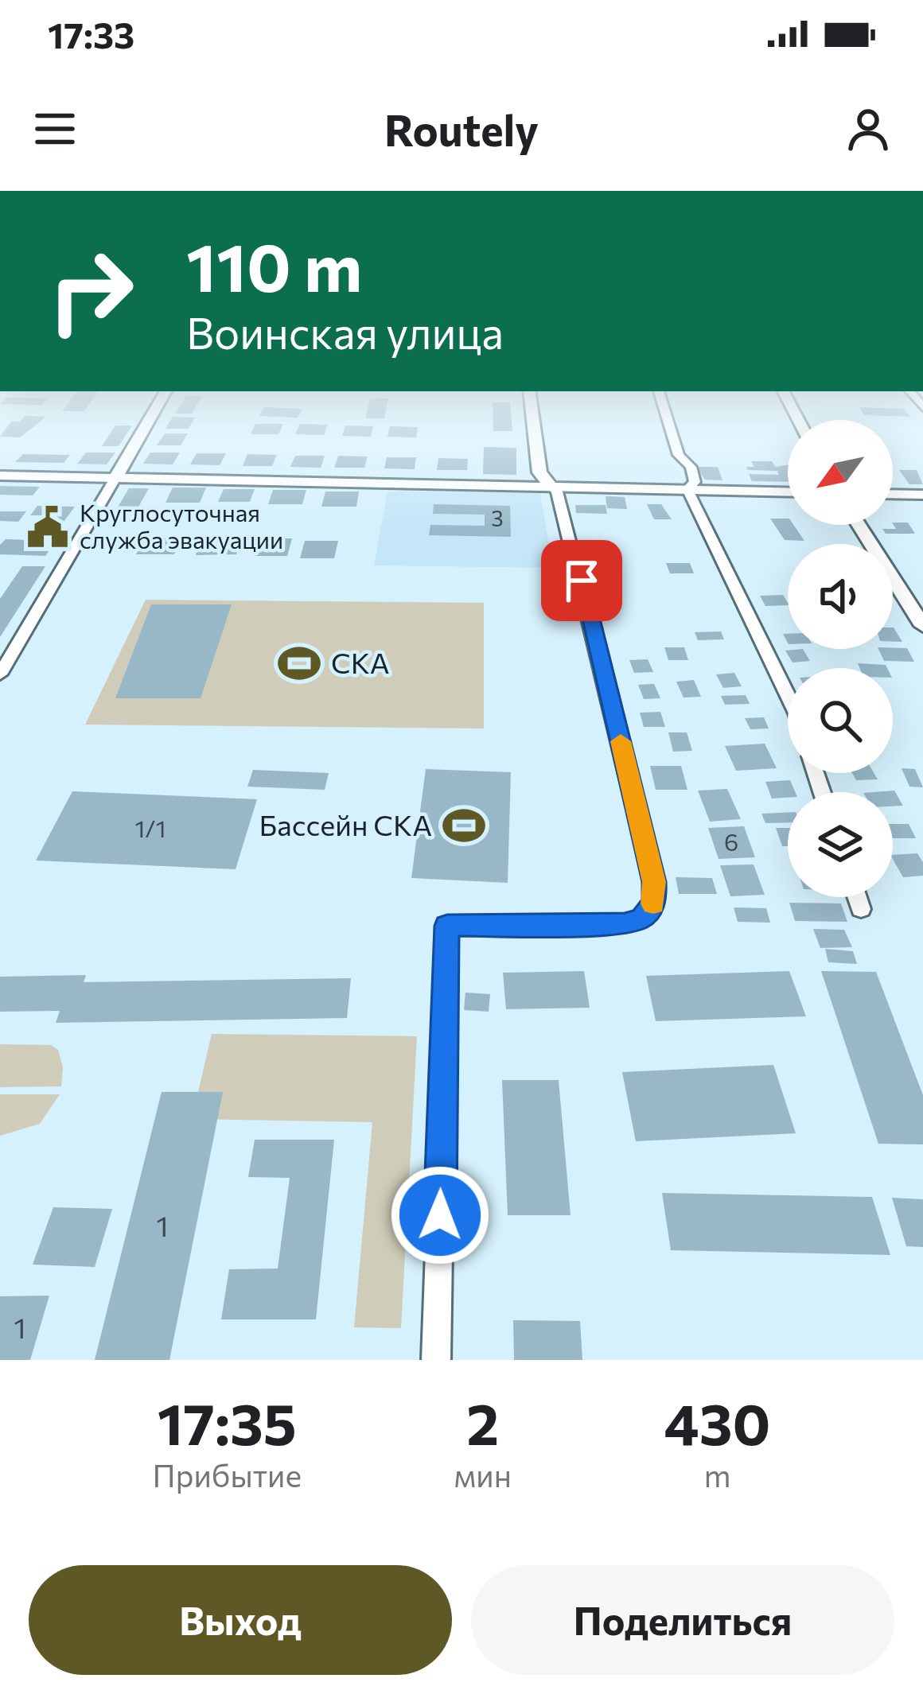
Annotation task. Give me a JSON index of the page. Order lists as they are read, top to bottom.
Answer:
{
  "places": {
    "public building": ["Круглосуточная служба эвакуации"],
    "sports": ["СКА", "Бассейн СКА"]
  },
  "house_numbers": [
    "3",
    "1/1",
    "6",
    "1",
    "1"
  ],
  "north": "bottom left",
  "page": {
    "status": "17:33",
    "header": "Routely",
    "turn": ["110 m", "Воинская улица"],
    "eta": [
      "17:35",
      "Прибытие",
      "2",
      "мин",
      "430",
      "m"
    ],
    "buttons": ["Выход", "Поделиться"]
  }
}
